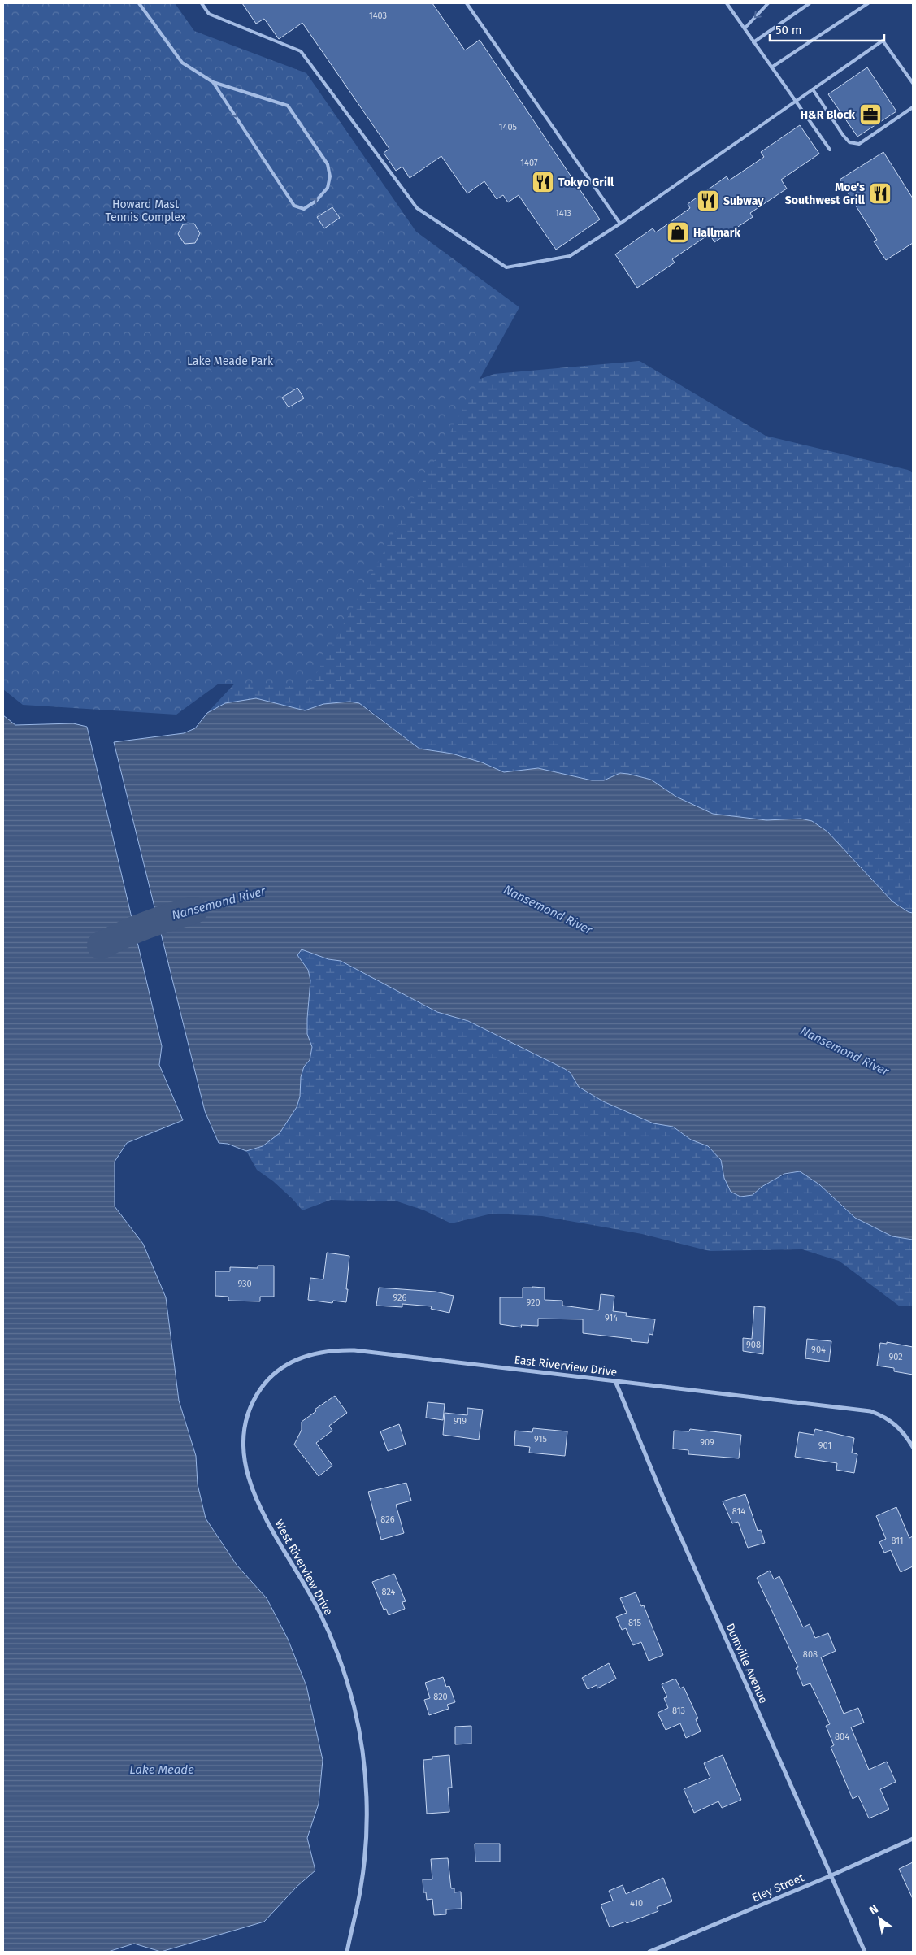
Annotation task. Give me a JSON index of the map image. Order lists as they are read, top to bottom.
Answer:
{
  "streets": {
    "street": [
      "East Riverview Drive",
      "West Riverview Drive",
      "Dumville Avenue",
      "Eley Street"
    ]
  },
  "crossings": [
    ["East Riverview Drive", "West Riverview Drive"],
    ["East Riverview Drive", "Dumville Avenue"],
    ["Dumville Avenue", "Eley Street"]
  ],
  "water": ["Nansemond River", "Lake Meade"],
  "parks": ["Howard Mast Tennis Complex", "Lake Meade Park"],
  "places": {
    "office": ["H&R Block"],
    "restaurant": ["Tokyo Grill", "Moe's Southwest Grill", "Subway"],
    "shop": ["Hallmark"]
  },
  "house_numbers": [
    "1403",
    "1405",
    "1407",
    "1413",
    "930",
    "926",
    "920",
    "914",
    "908",
    "904",
    "902",
    "919",
    "915",
    "909",
    "901",
    "814",
    "826",
    "811",
    "824",
    "815",
    "808",
    "820",
    "813",
    "804",
    "410"
  ],
  "scale_bar": "50 m",
  "north": "top left"
}
